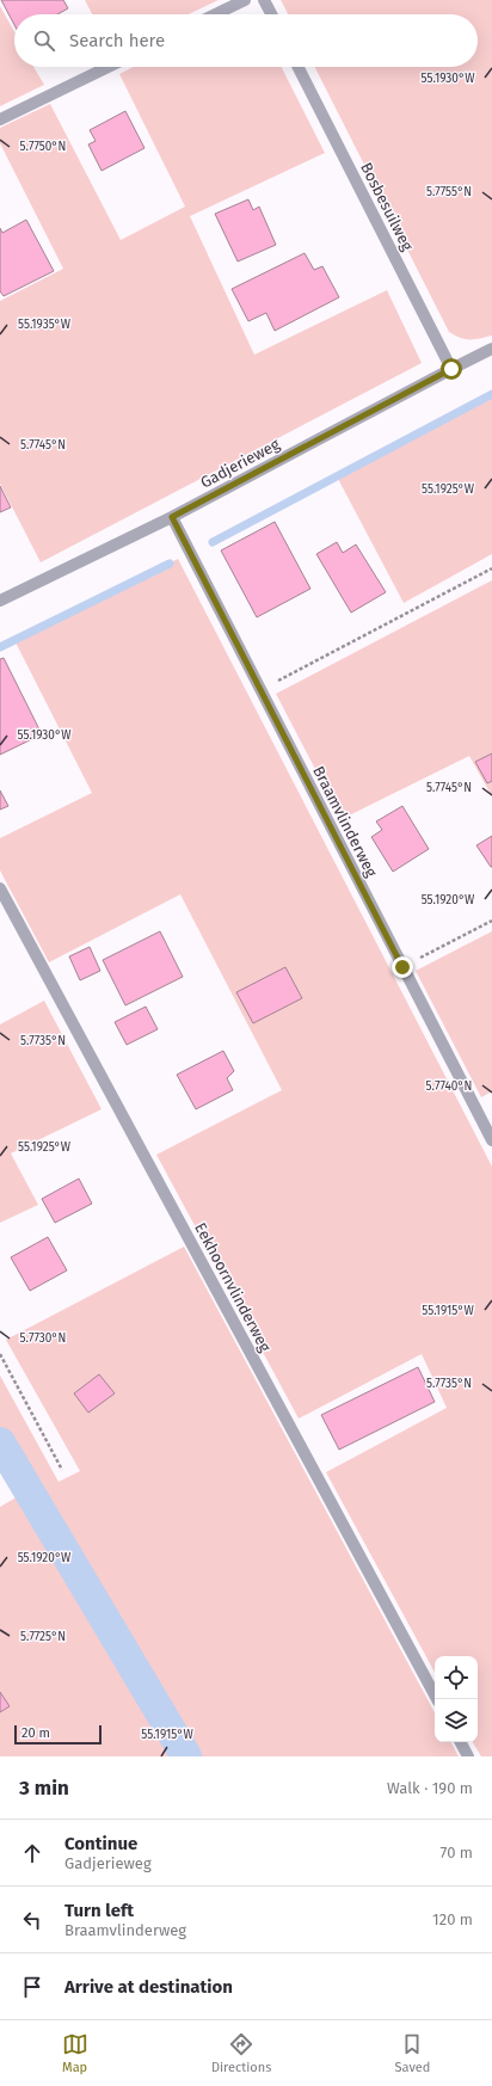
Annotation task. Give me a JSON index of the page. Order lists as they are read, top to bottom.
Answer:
{
  "streets": {
    "street": [
      "Bosbesuilweg",
      "Gadjerieweg",
      "Braamvlinderweg",
      "Eekhoornvlinderweg"
    ]
  },
  "crossings": [
    ["Bosbesuilweg", "Gadjerieweg"],
    ["Gadjerieweg", "Braamvlinderweg"]
  ],
  "scale_bar": "20 m",
  "page": {
    "search": "Search here",
    "scale": "20 m",
    "heading": ["3 min", "Walk · 190 m"],
    "list": [
      ["Continue", "Gadjerieweg", "70 m"],
      ["Turn left", "Braamvlinderweg", "120 m"],
      "Arrive at destination"
    ],
    "nav": ["Map", "Directions", "Saved"]
  },
  "coordinates": [
    "55.1930°W",
    "5.7750°N",
    "5.7755°N",
    "55.1935°W",
    "5.7745°N",
    "55.1925°W",
    "55.1920°W",
    "5.7735°N",
    "5.7740°N",
    "55.1915°W",
    "5.7730°N",
    "5.7725°N"
  ]
}
